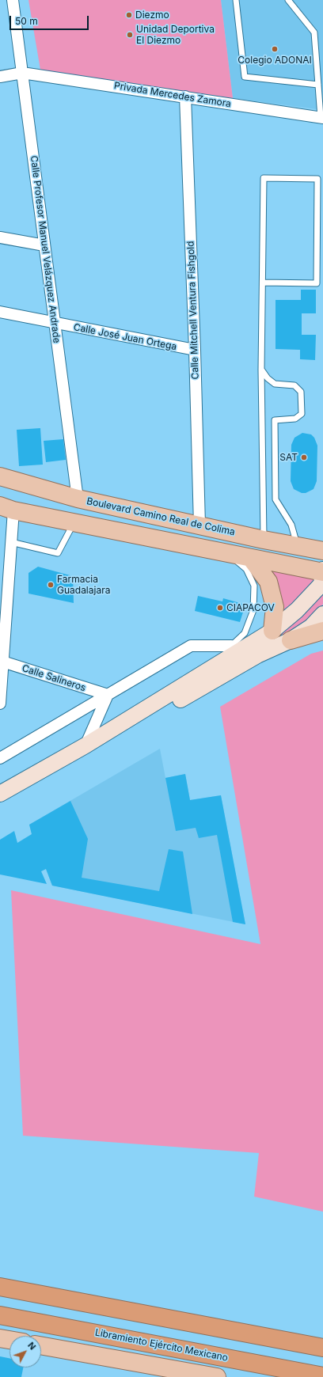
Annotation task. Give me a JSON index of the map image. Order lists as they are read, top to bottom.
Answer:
{
  "streets": {
    "highway": ["Libramiento Ejército Mexicano"],
    "main road": ["Boulevard Camino Real de Colima"],
    "street": [
      "Privada Mercedes Zamora",
      "Calle Profesor Manuel Velázquez Andrade",
      "Calle Mitchell Ventura Fishgold",
      "Calle José Juan Ortega",
      "Calle Salineros"
    ]
  },
  "crossings": [
    ["Privada Mercedes Zamora", "Calle Profesor Manuel Velázquez Andrade"],
    ["Privada Mercedes Zamora", "Calle Mitchell Ventura Fishgold"],
    ["Calle Profesor Manuel Velázquez Andrade", "Calle José Juan Ortega"],
    ["Calle Profesor Manuel Velázquez Andrade", "Boulevard Camino Real de Colima"],
    ["Calle Mitchell Ventura Fishgold", "Calle José Juan Ortega"],
    ["Calle Mitchell Ventura Fishgold", "Boulevard Camino Real de Colima"]
  ],
  "places": [
    "Diezmo",
    "Unidad Deportiva El Diezmo",
    "Colegio ADONAI",
    "SAT",
    "Farmacia Guadalajara",
    "CIAPACOV"
  ],
  "scale_bar": "50 m",
  "north": "top right"
}
